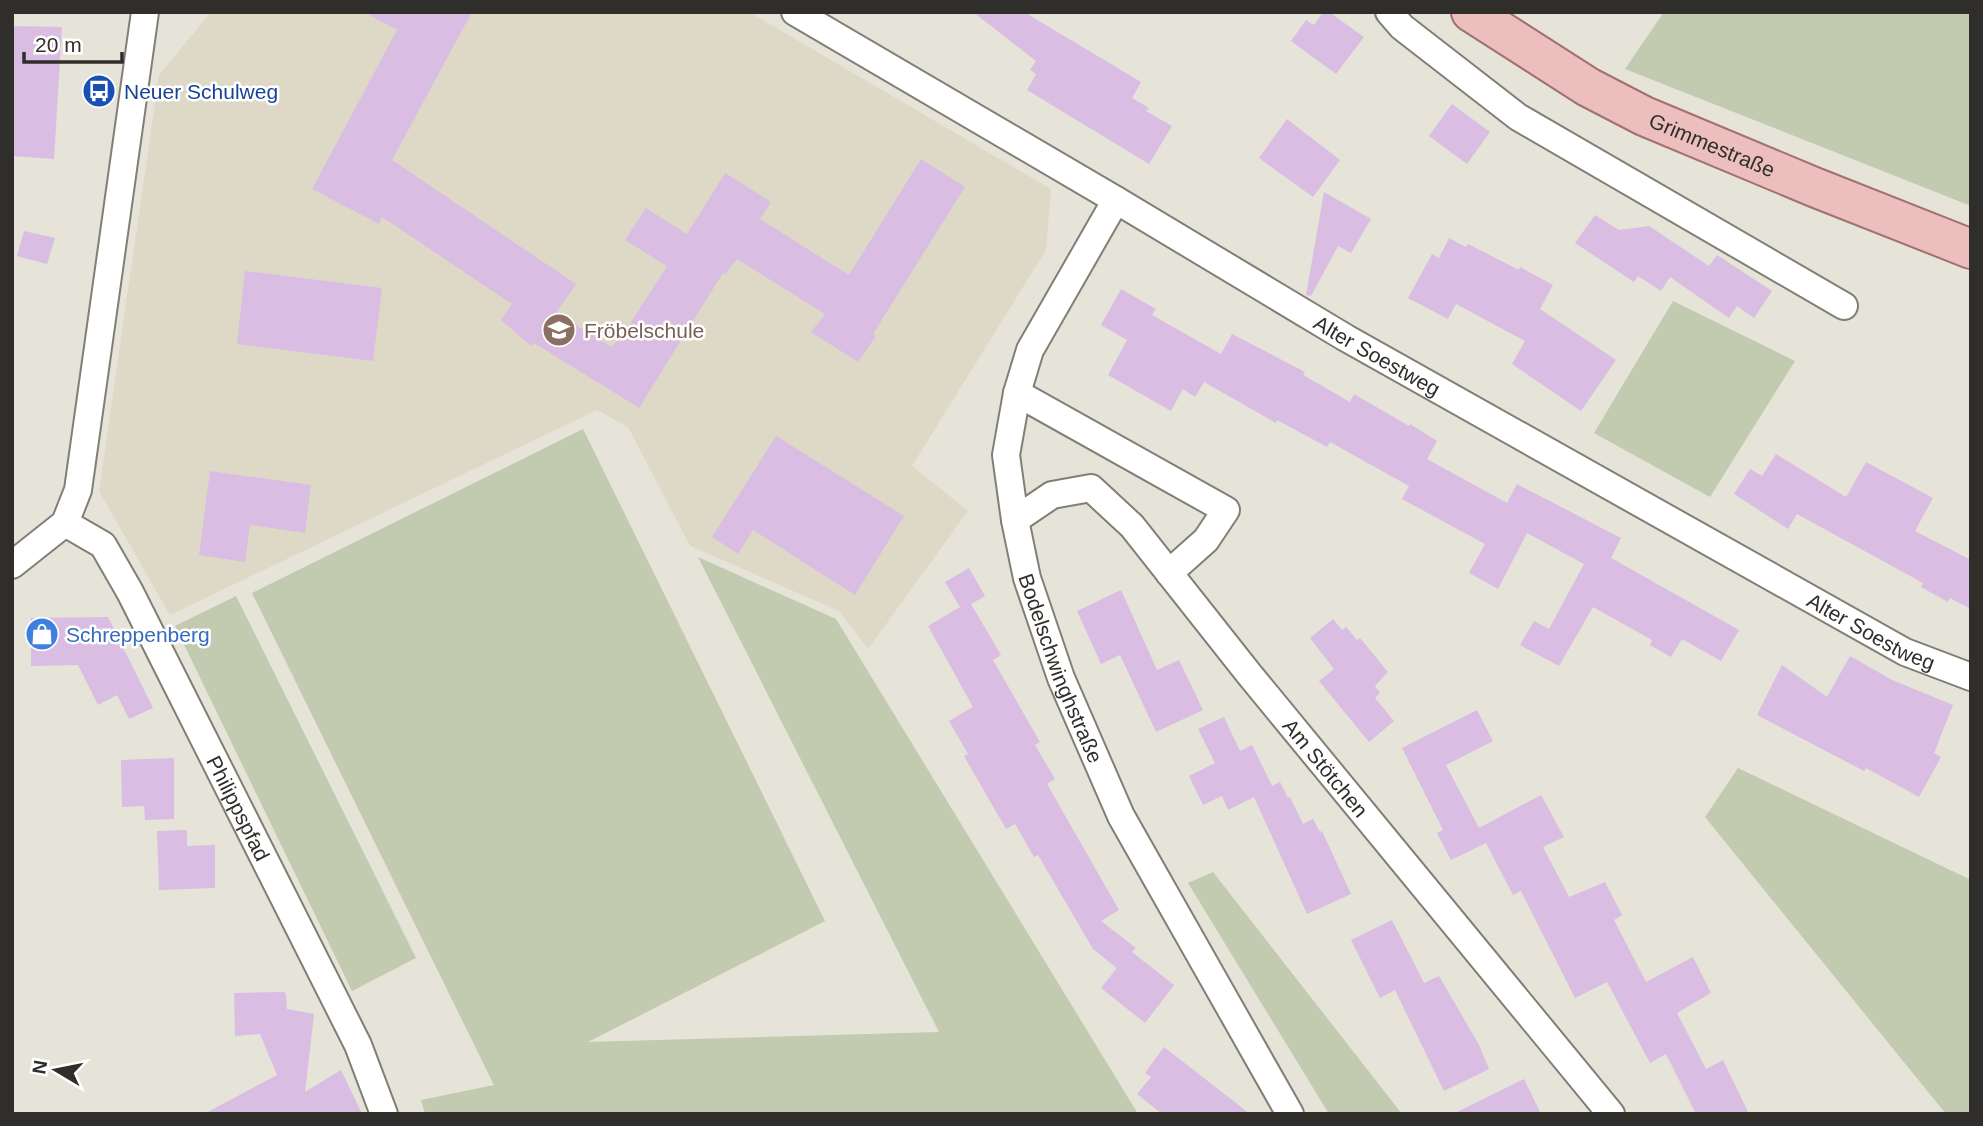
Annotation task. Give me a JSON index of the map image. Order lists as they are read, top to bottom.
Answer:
{
  "streets": {
    "main road": ["Grimmestraße"],
    "street": [
      "Alter Soestweg",
      "Bodelschwinghstraße",
      "Am Stötchen",
      "Philippspfad"
    ]
  },
  "crossings": [
    ["Alter Soestweg", "Bodelschwinghstraße"],
    ["Bodelschwinghstraße", "Am Stötchen"]
  ],
  "places": {
    "bus stop": ["Neuer Schulweg"],
    "school or university": ["Fröbelschule"],
    "shop": ["Schreppenberg"]
  },
  "scale_bar": "20 m",
  "north": "left"
}
